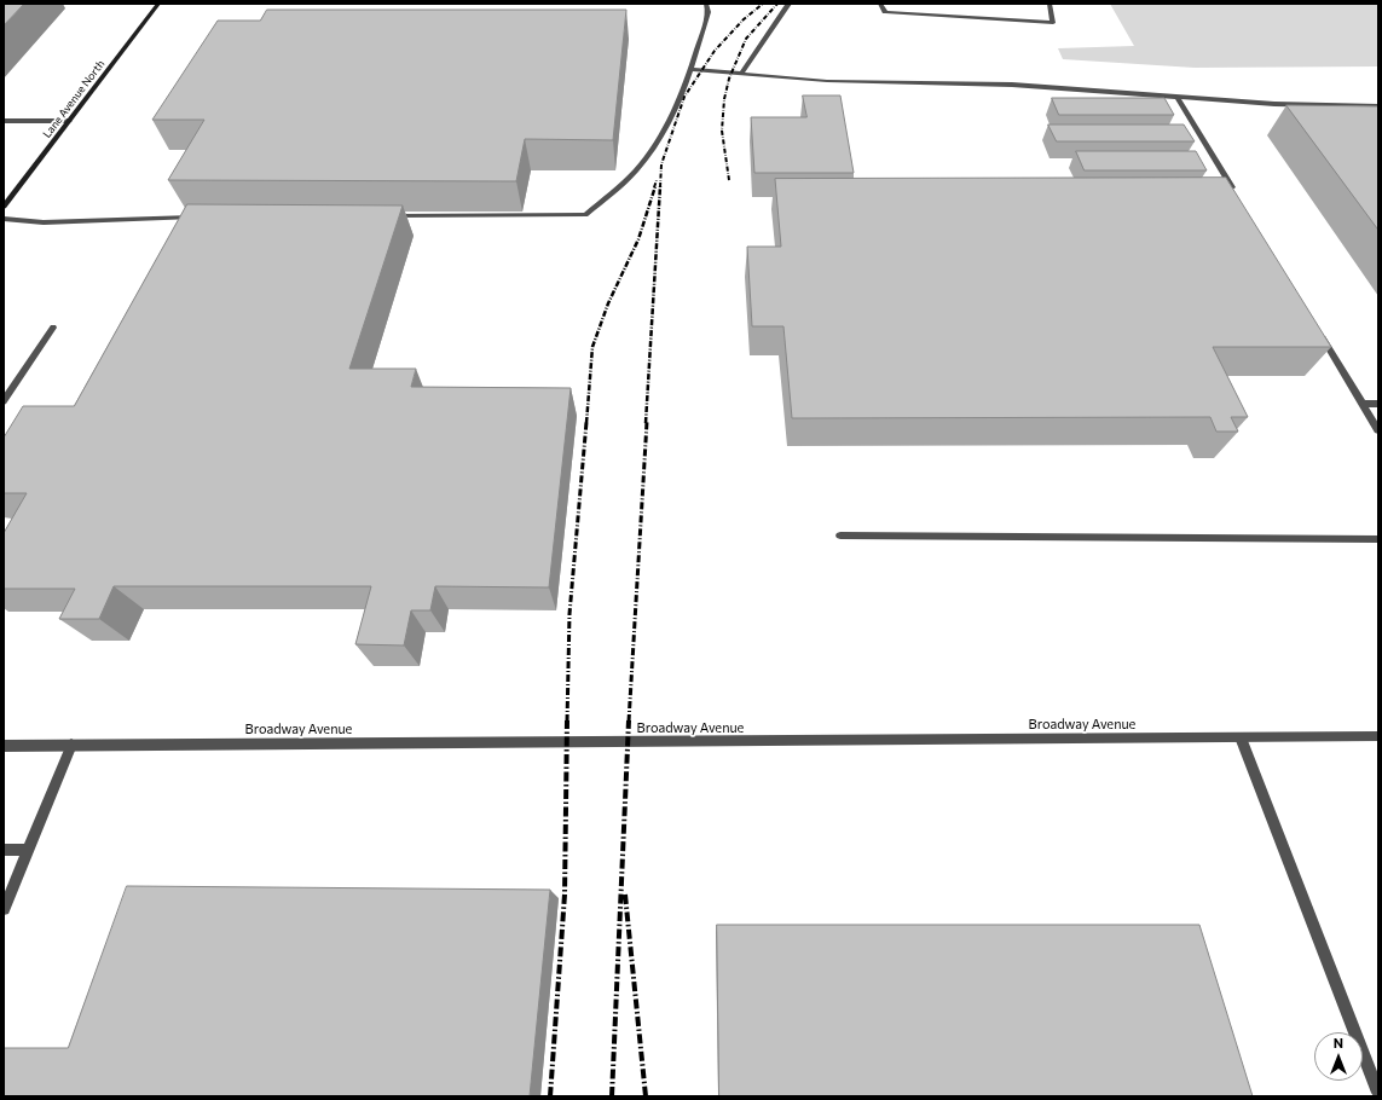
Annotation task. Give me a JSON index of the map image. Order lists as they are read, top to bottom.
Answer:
{
  "streets": {
    "main road": ["Lane Avenue North"],
    "street": ["Broadway Avenue"]
  },
  "north": "top"
}
